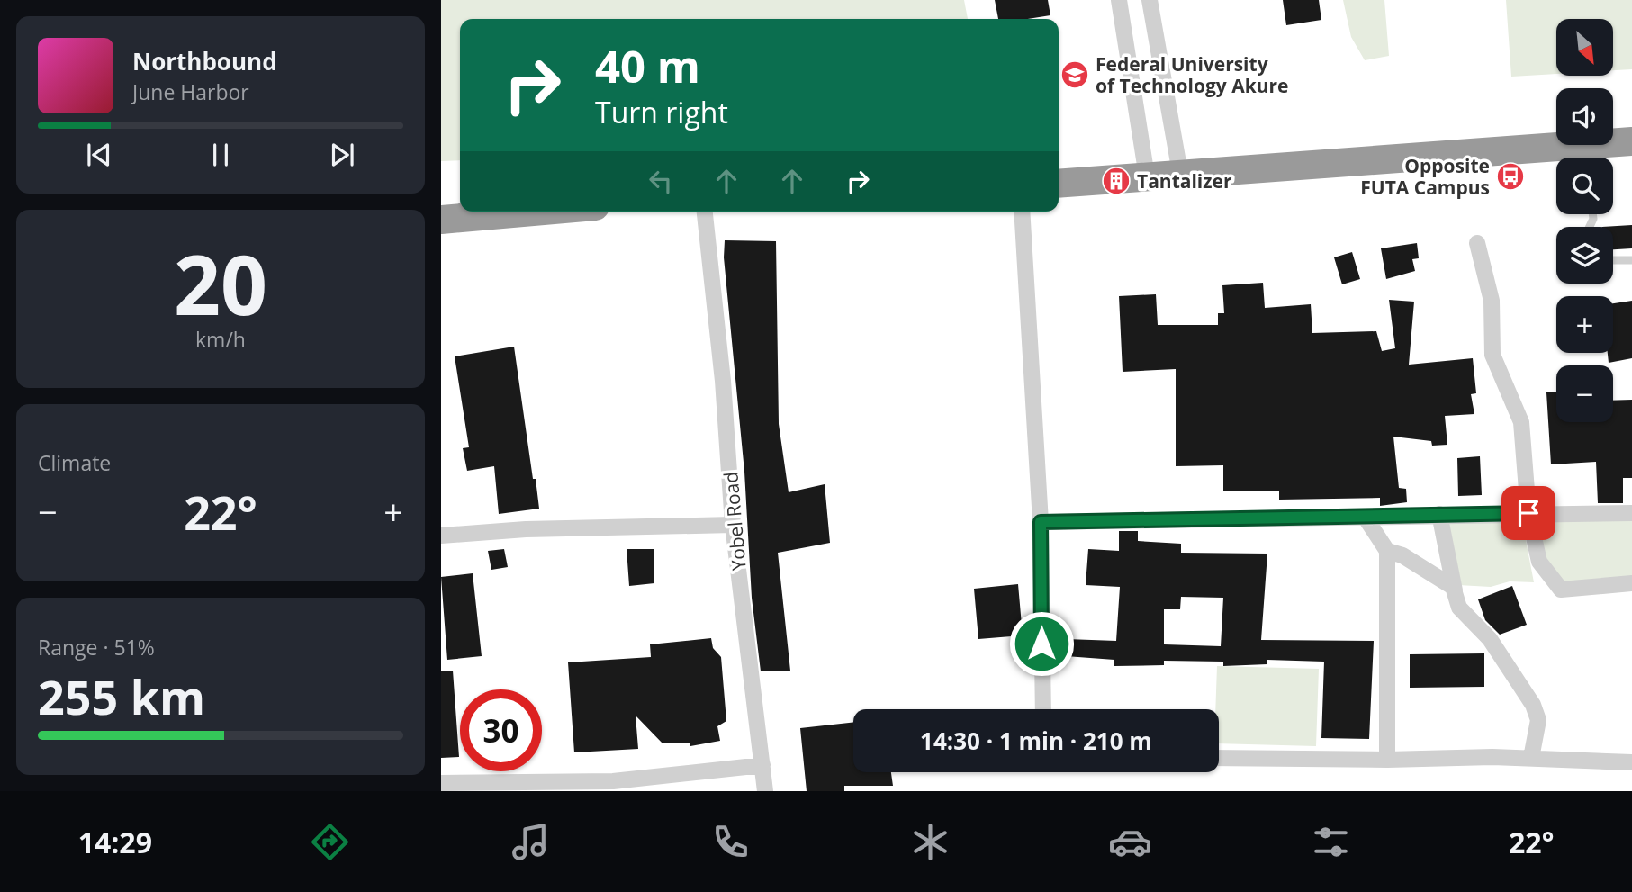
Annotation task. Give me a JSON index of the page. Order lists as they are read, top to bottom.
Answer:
{
  "streets": {
    "street": ["Yobel Road"]
  },
  "places": {
    "school or university": ["Federal University of Technology Akure"],
    "bus stop": ["Opposite FUTA Campus"],
    "building": ["Tantalizer"]
  },
  "north": "bottom right",
  "page": {
    "map_buttons": ["+", "−"],
    "turn": ["40 m", "Turn right"],
    "song": ["Northbound", "June Harbor"],
    "tile": [
      ["20", "km/h"],
      "Climate",
      ["Range · 51%", "255 km"]
    ],
    "heat": ["−", "22°", "+"],
    "limit": "30",
    "trip": "14:30 · 1 min · 210 m",
    "tabs": ["14:29", "22°"]
  }
}
